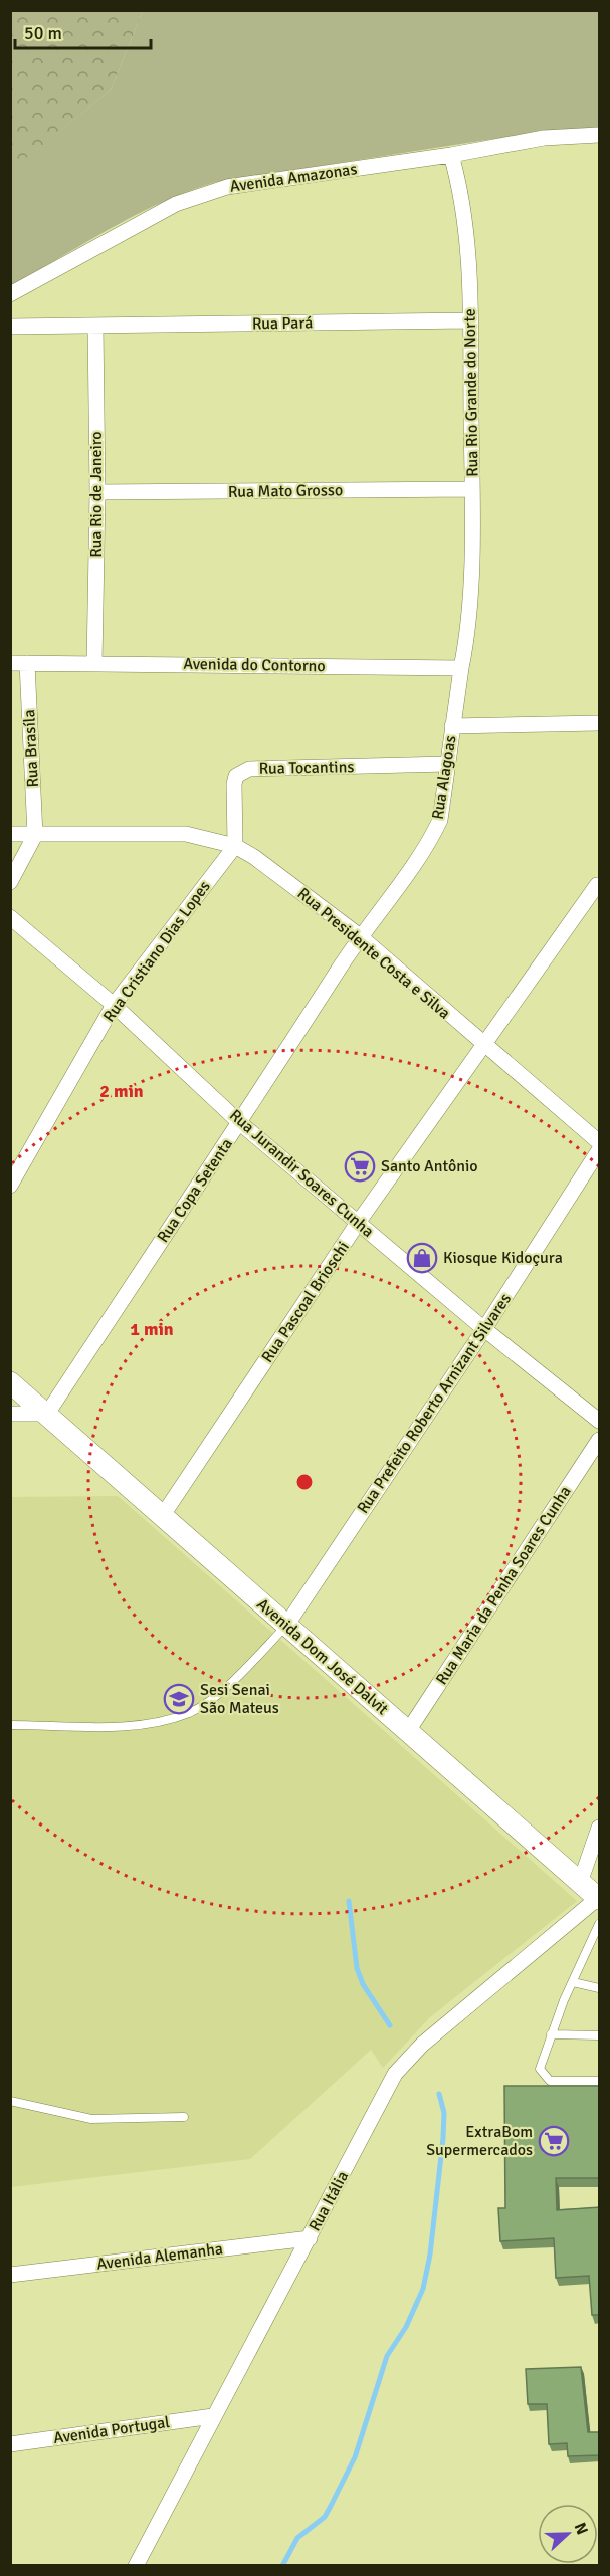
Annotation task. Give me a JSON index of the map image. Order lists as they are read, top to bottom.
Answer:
{
  "streets": {
    "street": [
      "Avenida Amazonas",
      "Rua Pará",
      "Rua Rio Grande do Norte",
      "Rua Mato Grosso",
      "Rua Rio de Janeiro",
      "Avenida do Contorno",
      "Rua Brasíla",
      "Rua Tocantins",
      "Rua Alagoas",
      "Rua Cristiano Dias Lopes",
      "Rua Presidente Costa e Silva",
      "Rua Jurandir Soares Cunha",
      "Rua Copa Setenta",
      "Rua Pascoal Brioschi",
      "Rua Prefeito Roberto Arnizant Silvares",
      "Rua Maria da Penha Soares Cunha",
      "Avenida Dom José Dalvit",
      "Rua Itália",
      "Avenida Alemanha",
      "Avenida Portugal"
    ]
  },
  "crossings": [
    ["Avenida Amazonas", "Rua Rio Grande do Norte"],
    ["Rua Pará", "Rua Rio Grande do Norte"],
    ["Rua Pará", "Rua Rio de Janeiro"],
    ["Rua Rio Grande do Norte", "Rua Mato Grosso"],
    ["Rua Rio Grande do Norte", "Avenida do Contorno"],
    ["Rua Rio Grande do Norte", "Rua Alagoas"],
    ["Rua Mato Grosso", "Rua Rio de Janeiro"],
    ["Rua Rio de Janeiro", "Avenida do Contorno"],
    ["Avenida do Contorno", "Rua Brasíla"],
    ["Avenida do Contorno", "Rua Alagoas"],
    ["Rua Brasíla", "Rua Presidente Costa e Silva"],
    ["Rua Tocantins", "Rua Alagoas"],
    ["Rua Tocantins", "Rua Cristiano Dias Lopes"],
    ["Rua Tocantins", "Rua Presidente Costa e Silva"],
    ["Rua Alagoas", "Rua Presidente Costa e Silva"],
    ["Rua Alagoas", "Rua Copa Setenta"],
    ["Rua Cristiano Dias Lopes", "Rua Presidente Costa e Silva"],
    ["Rua Cristiano Dias Lopes", "Rua Jurandir Soares Cunha"],
    ["Rua Presidente Costa e Silva", "Rua Copa Setenta"],
    ["Rua Presidente Costa e Silva", "Rua Pascoal Brioschi"],
    ["Rua Jurandir Soares Cunha", "Rua Copa Setenta"],
    ["Rua Jurandir Soares Cunha", "Rua Pascoal Brioschi"],
    ["Rua Jurandir Soares Cunha", "Rua Prefeito Roberto Arnizant Silvares"],
    ["Rua Copa Setenta", "Avenida Dom José Dalvit"],
    ["Rua Pascoal Brioschi", "Avenida Dom José Dalvit"],
    ["Rua Prefeito Roberto Arnizant Silvares", "Avenida Dom José Dalvit"],
    ["Rua Maria da Penha Soares Cunha", "Avenida Dom José Dalvit"],
    ["Avenida Dom José Dalvit", "Rua Itália"],
    ["Rua Itália", "Avenida Alemanha"],
    ["Rua Itália", "Avenida Portugal"]
  ],
  "places": {
    "supermarket": ["Santo Antônio", "ExtraBom Supermercados"],
    "shop": ["Kiosque Kidoçura"],
    "school or university": ["Sesi Senai São Mateus"]
  },
  "scale_bar": "50 m",
  "north": "right",
  "rings": ["2 min", "1 min"]
}
